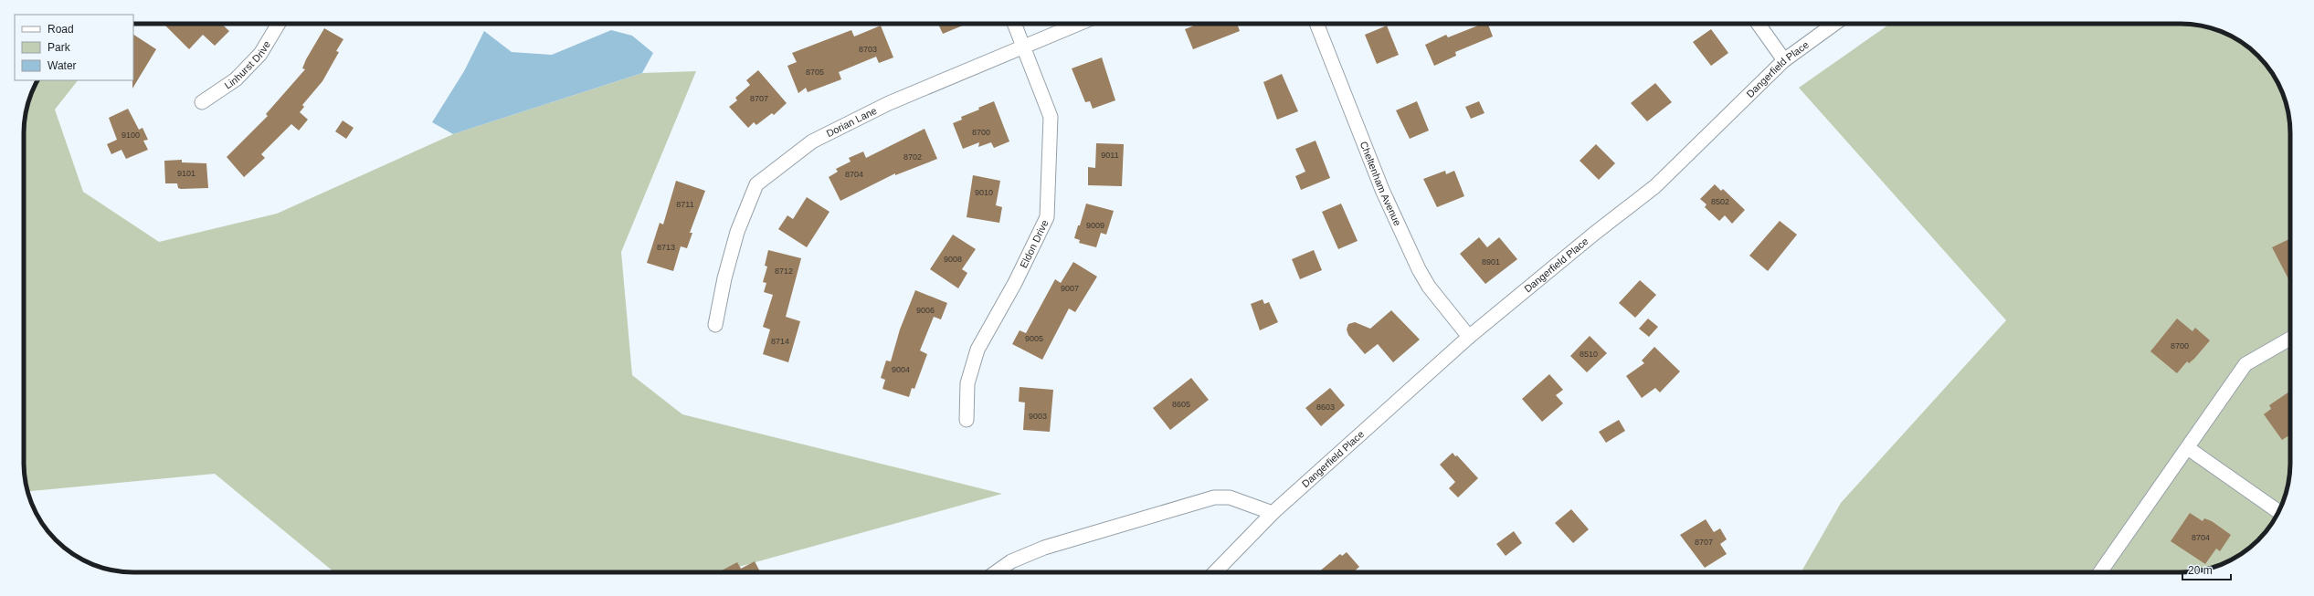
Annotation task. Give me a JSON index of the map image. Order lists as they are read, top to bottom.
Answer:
{
  "streets": {
    "street": [
      "Linhurst Drive",
      "Dangerfield Place",
      "Dorian Lane",
      "Cheltenham Avenue",
      "Eldon Drive"
    ]
  },
  "crossings": [
    ["Dangerfield Place", "Cheltenham Avenue"],
    ["Dorian Lane", "Eldon Drive"]
  ],
  "house_numbers": [
    "8703",
    "8705",
    "8707",
    "8700",
    "9100",
    "9011",
    "8702",
    "9101",
    "8704",
    "9010",
    "8502",
    "8711",
    "9009",
    "8713",
    "9008",
    "8901",
    "8712",
    "9007",
    "9006",
    "9005",
    "8714",
    "8700",
    "8510",
    "9004",
    "8605",
    "8603",
    "9003",
    "8704",
    "8707"
  ],
  "legend": ["Road", "Park", "Water"],
  "scale_bar": "20 m"
}
